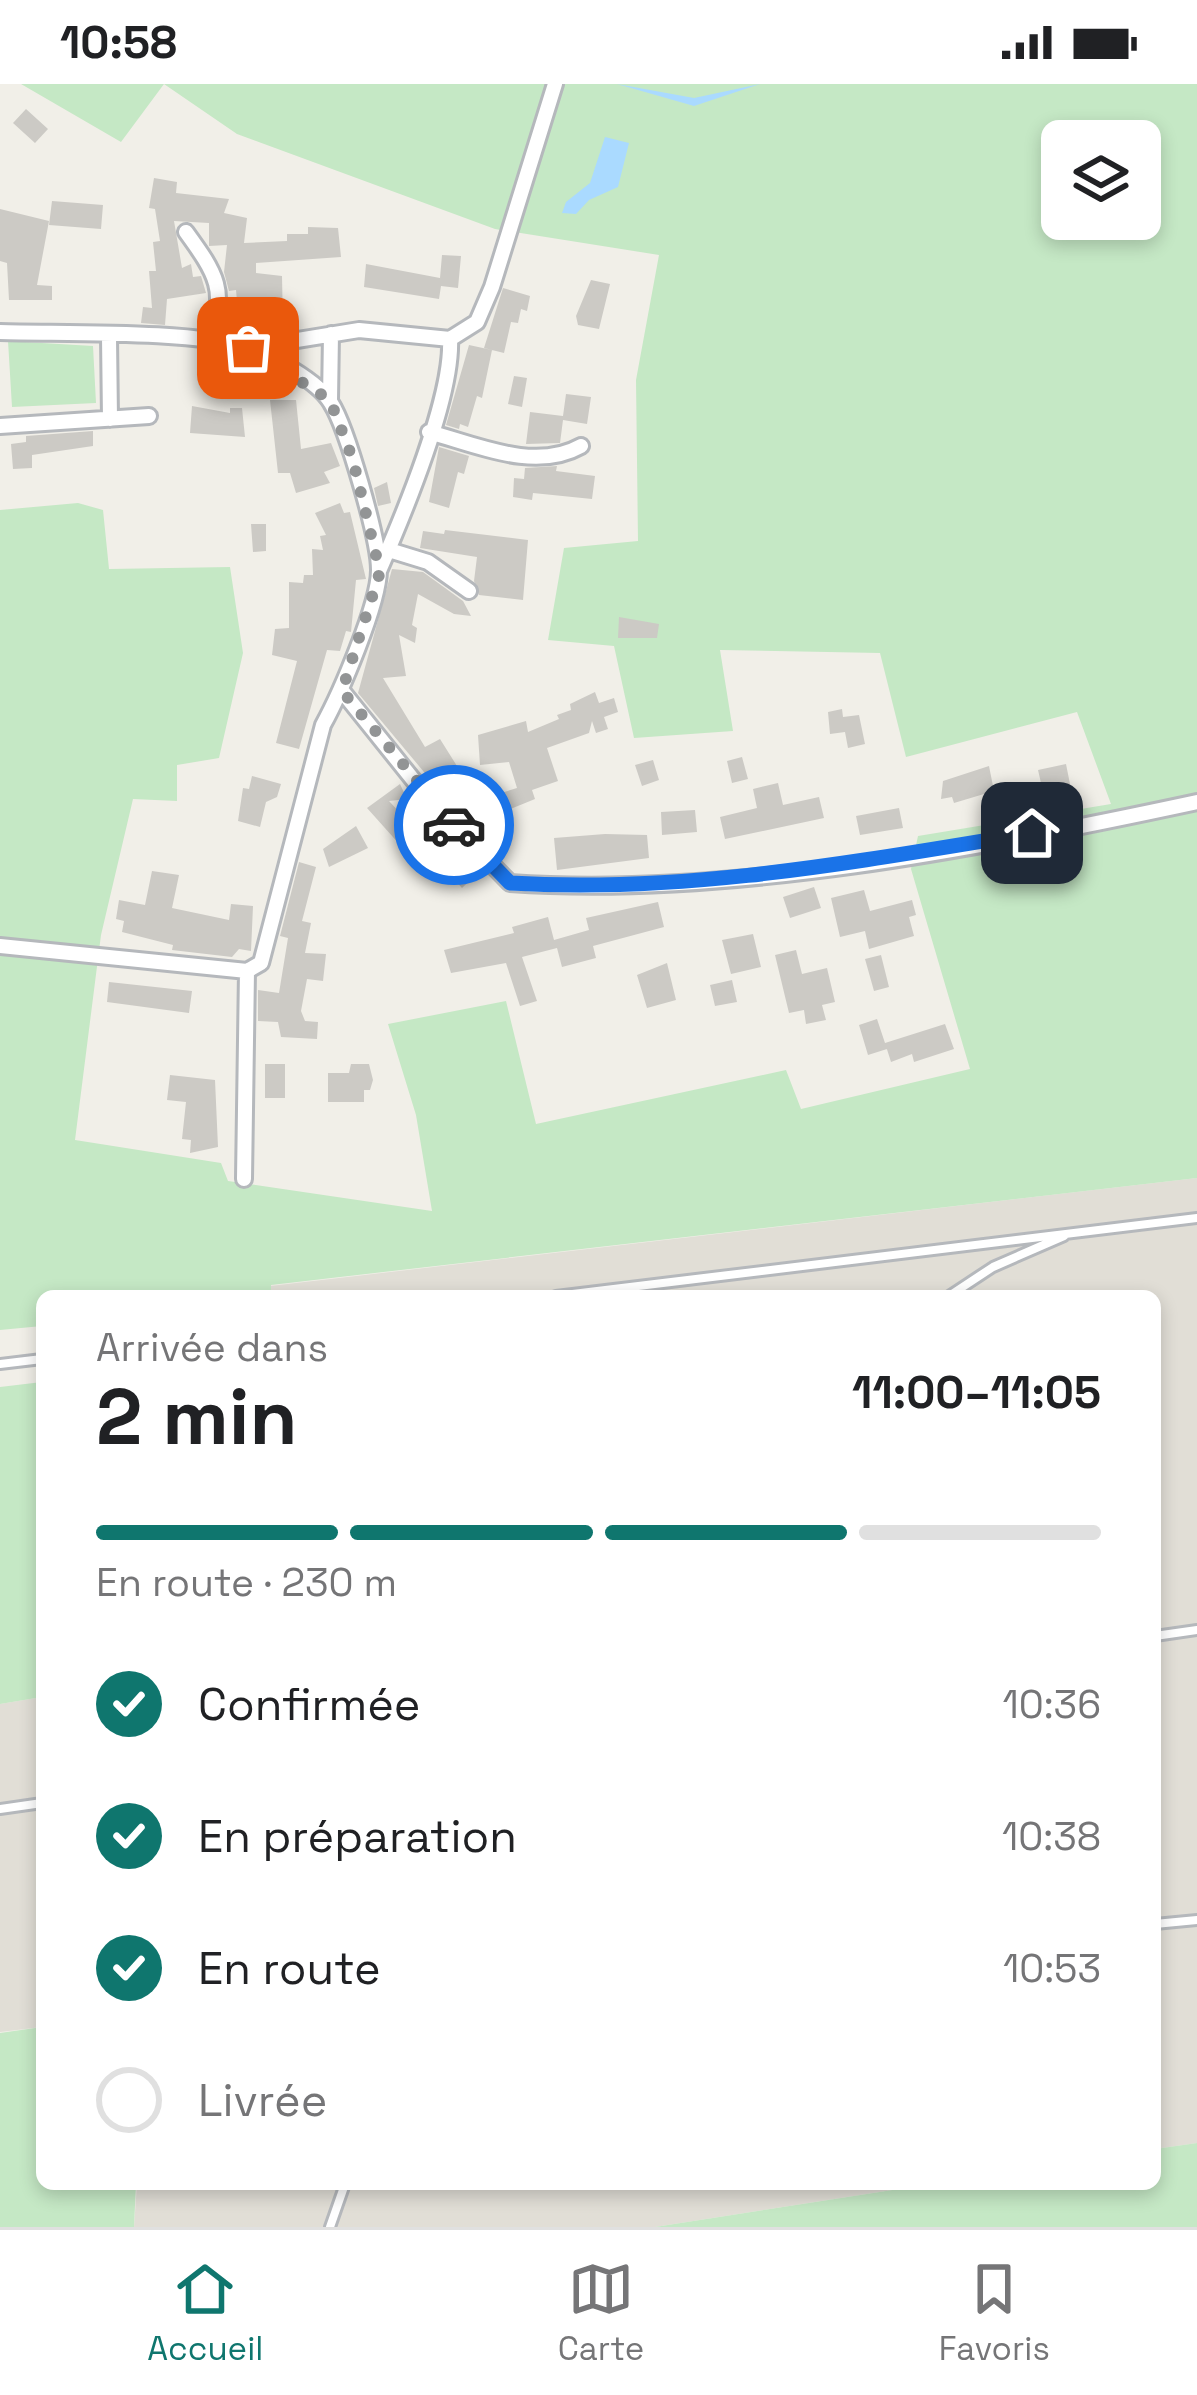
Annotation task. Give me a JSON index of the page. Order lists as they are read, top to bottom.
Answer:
{
  "page": {
    "status": "10:58",
    "heading": ["2 min", "Arrivée dans", "11:00–11:05"],
    "bar": "En route · 230 m",
    "list": [
      ["Confirmée", "10:36"],
      ["En préparation", "10:38"],
      ["En route", "10:53"],
      "Livrée"
    ],
    "tabs": ["Accueil", "Carte", "Favoris"]
  }
}
